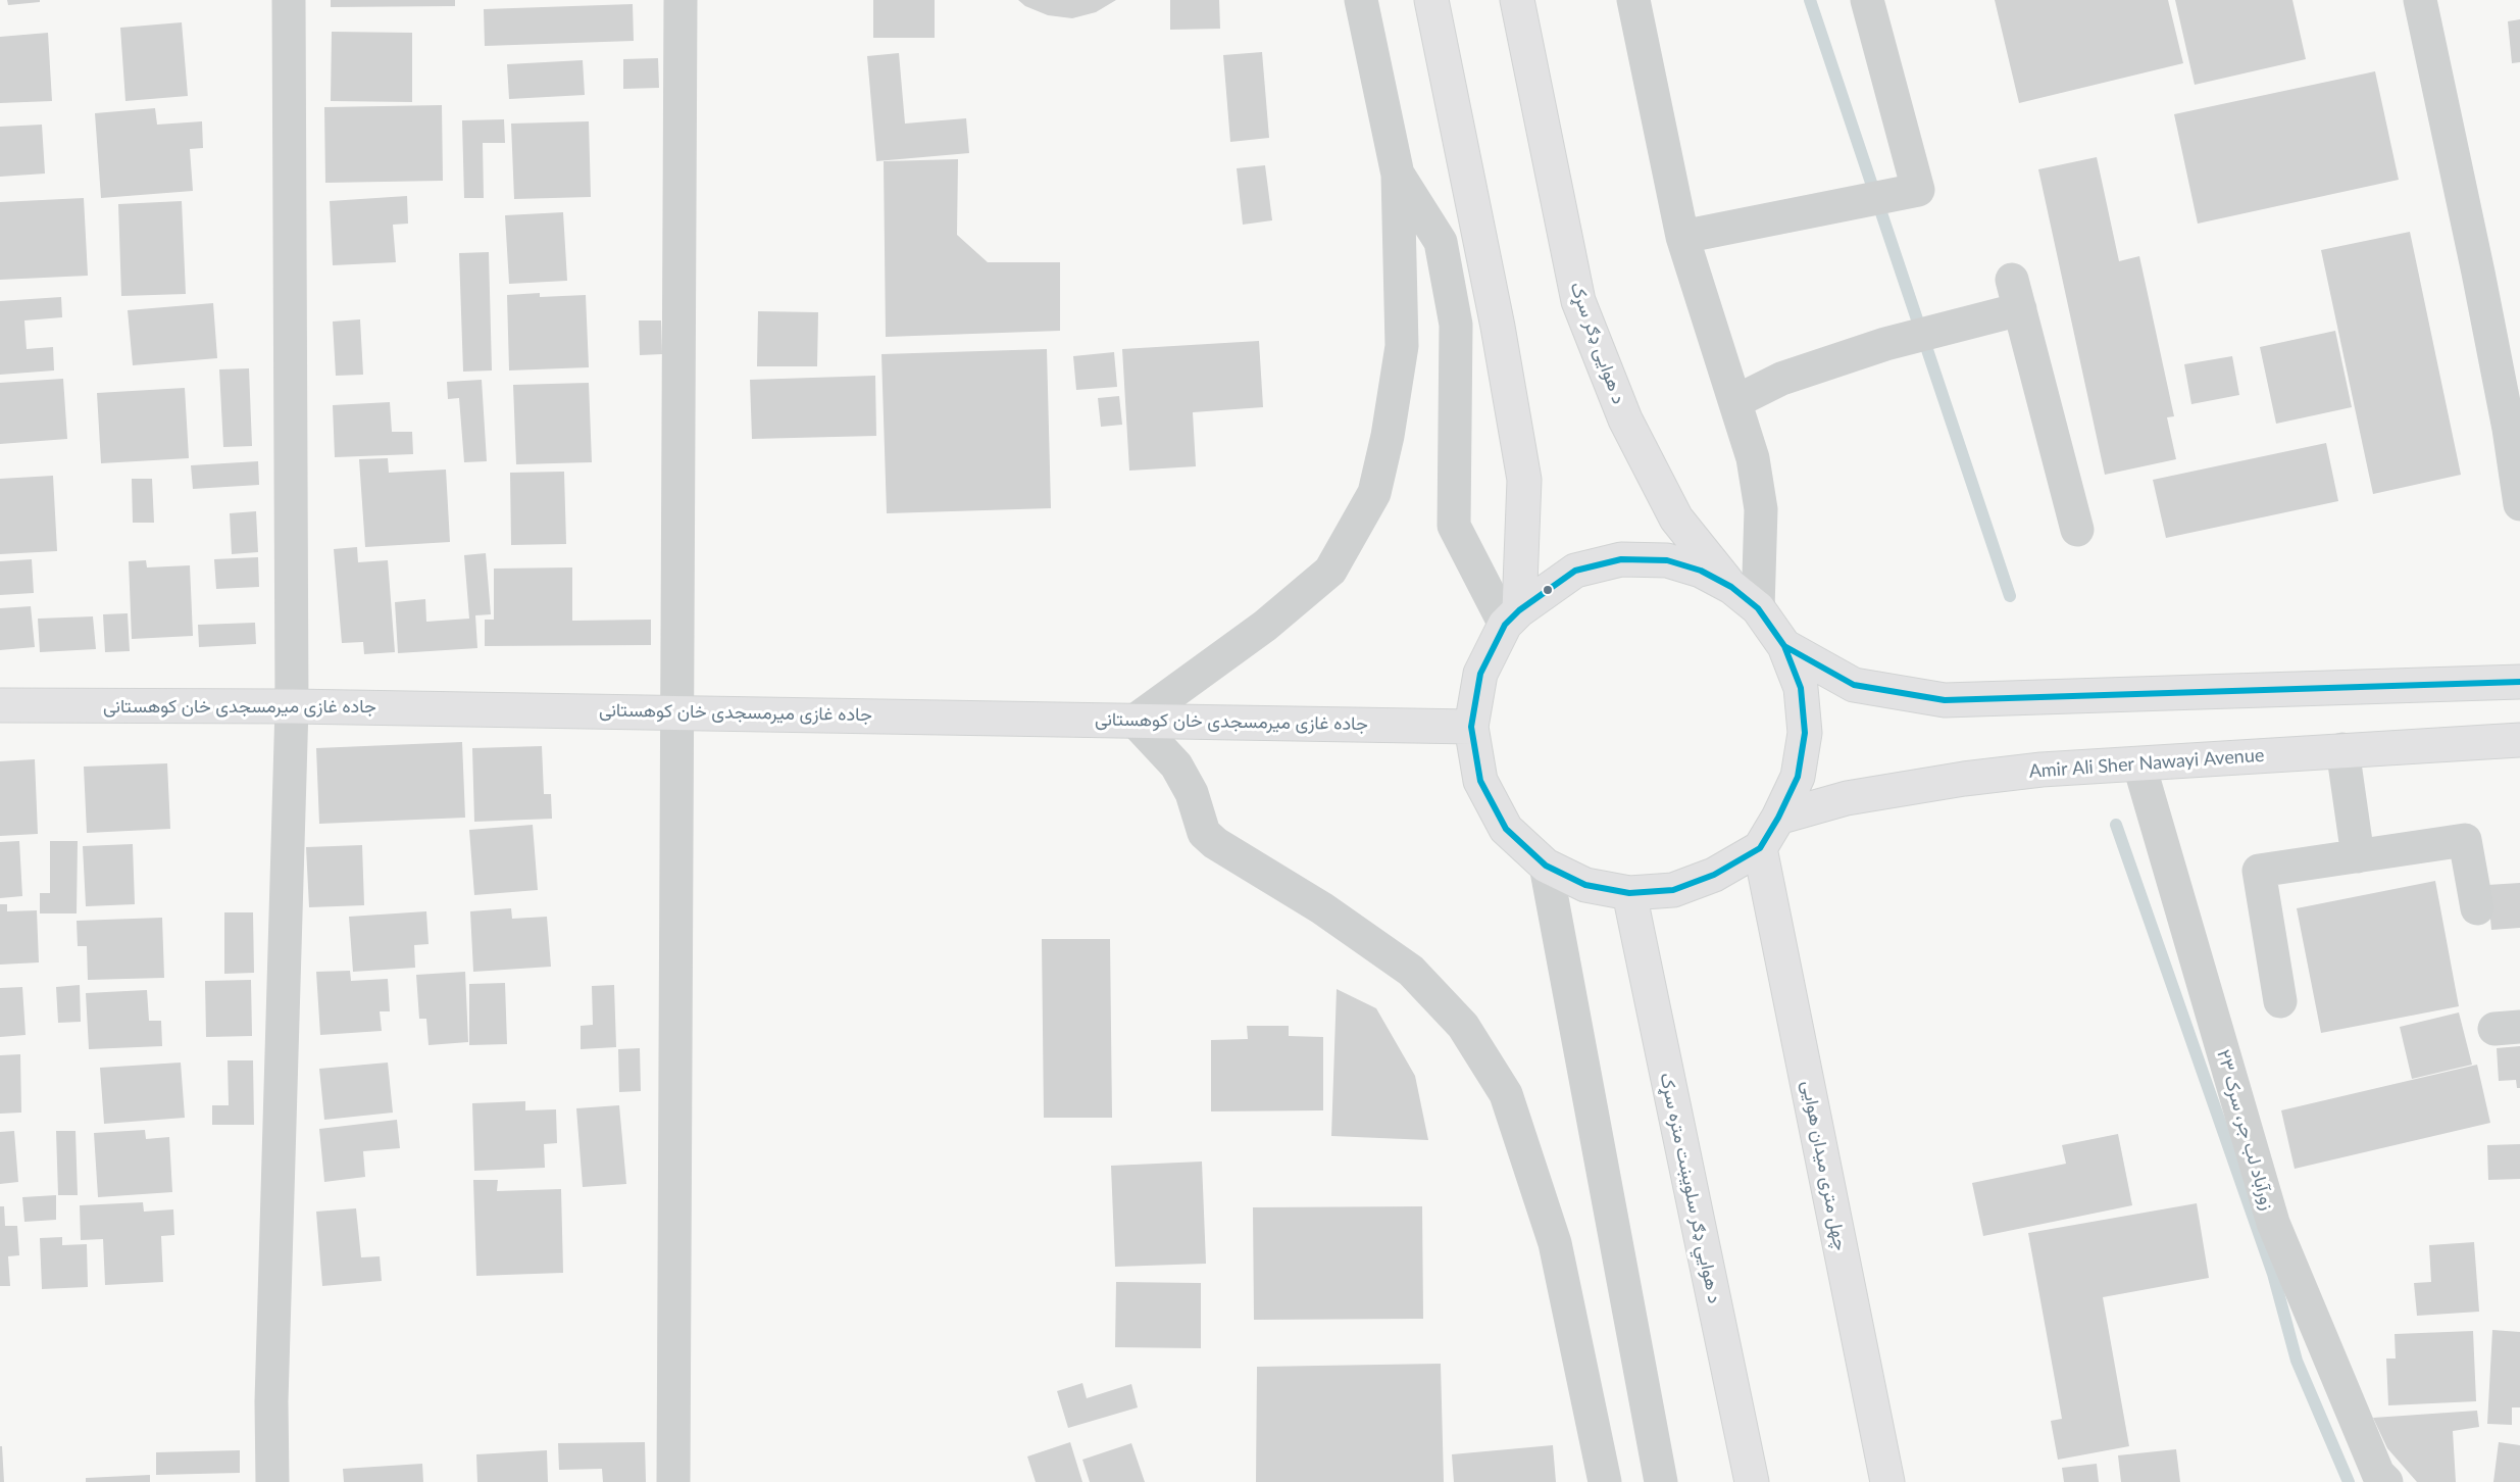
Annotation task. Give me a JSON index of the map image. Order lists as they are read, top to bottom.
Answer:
{
  "streets": {
    "main road": [
      "د هوایی ډګر سړک",
      "جاده غازی میرمسجدی خان کوهستانی",
      "Amir Ali Sher Nawayi Avenue",
      "چهل متری میدان هوایی",
      "د هوايي ډګر سلویښت متره سړک"
    ],
    "street": ["زورآباد لب جر، سرک ۲۳"]
  },
  "crossings": [
    ["Amir Ali Sher Nawayi Avenue", "زورآباد لب جر، سرک ۲۳"]
  ]
}
